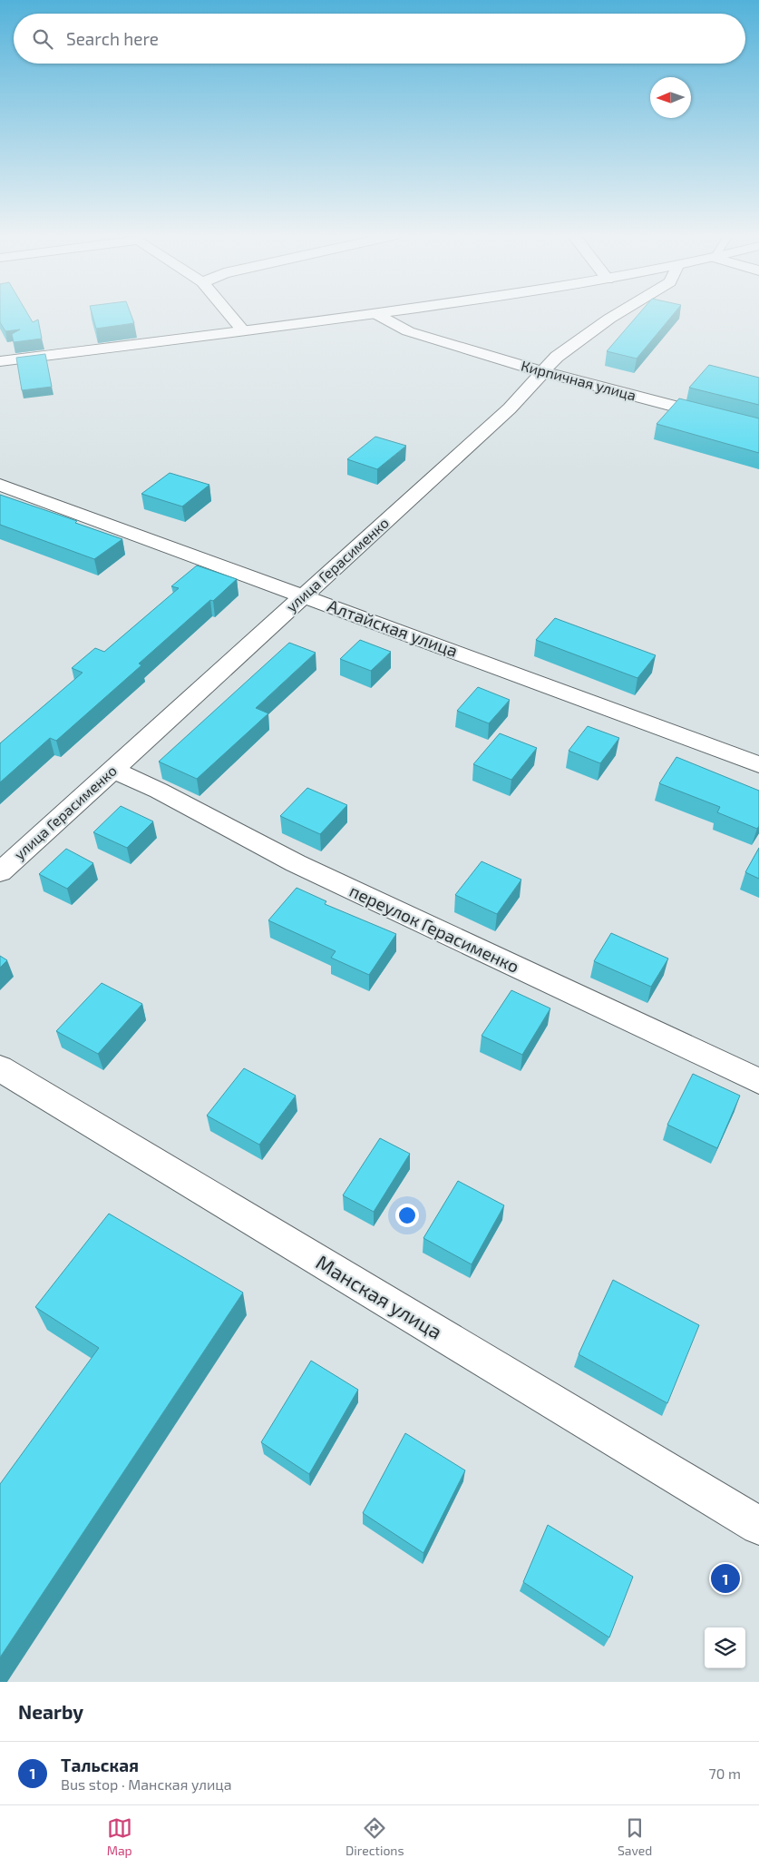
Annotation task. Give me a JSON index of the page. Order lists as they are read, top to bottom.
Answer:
{
  "streets": {
    "street": [
      "Кирпичная улица",
      "улица Герасименко",
      "Алтайская улица",
      "переулок Герасименко",
      "Манская улица"
    ]
  },
  "crossings": [
    ["Кирпичная улица", "улица Герасименко"],
    ["улица Герасименко", "Алтайская улица"],
    ["улица Герасименко", "переулок Герасименко"]
  ],
  "north": "left",
  "page": {
    "search": "Search here",
    "pins": "1",
    "heading": "Nearby",
    "list": [
      {
        "mark": "1",
        "name": "Тальская",
        "note": "Bus stop · Манская улица",
        "value": "70 m"
      }
    ],
    "nav": ["Map", "Directions", "Saved"]
  }
}
